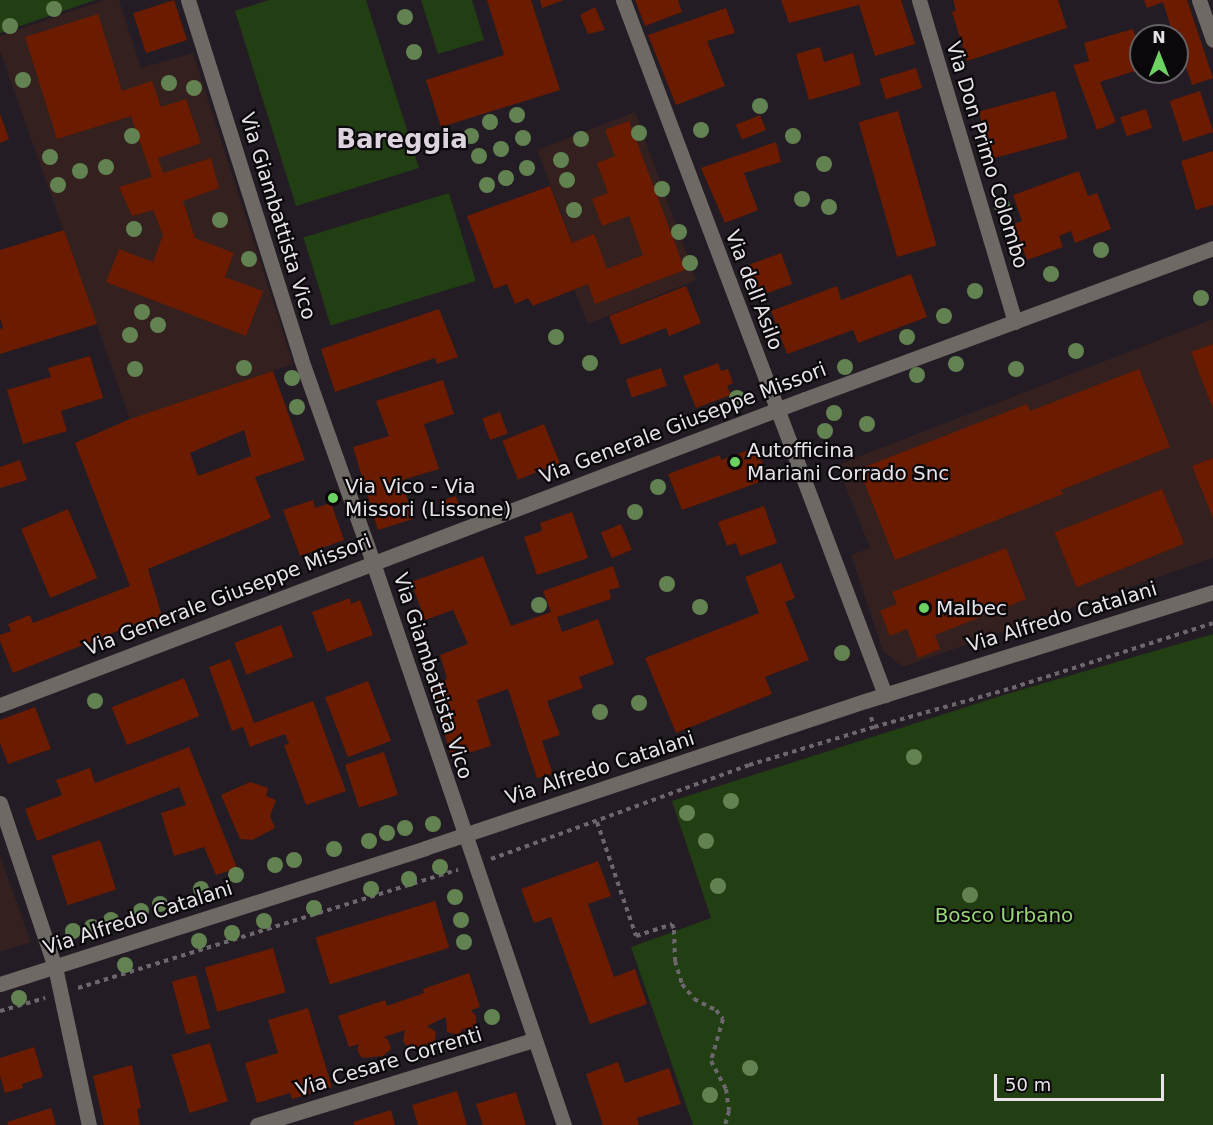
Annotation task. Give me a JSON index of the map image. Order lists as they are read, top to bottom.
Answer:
{
  "streets": {
    "street": [
      "Via Don Primo Colombo",
      "Via Giambattista Vico",
      "Via dell'Asilo",
      "Via Generale Giuseppe Missori",
      "Via Alfredo Catalani",
      "Via Cesare Correnti"
    ]
  },
  "crossings": [
    ["Via Don Primo Colombo", "Via Generale Giuseppe Missori"],
    ["Via Giambattista Vico", "Via Generale Giuseppe Missori"],
    ["Via Giambattista Vico", "Via Alfredo Catalani"],
    ["Via Giambattista Vico", "Via Cesare Correnti"],
    ["Via dell'Asilo", "Via Generale Giuseppe Missori"],
    ["Via dell'Asilo", "Via Alfredo Catalani"]
  ],
  "districts": ["Bareggia"],
  "parks": ["Bosco Urbano"],
  "places": ["Autofficina Mariani Corrado Snc", "Via Vico - Via Missori (Lissone)", "Malbec"],
  "scale_bar": "50 m",
  "north": "top"
}
